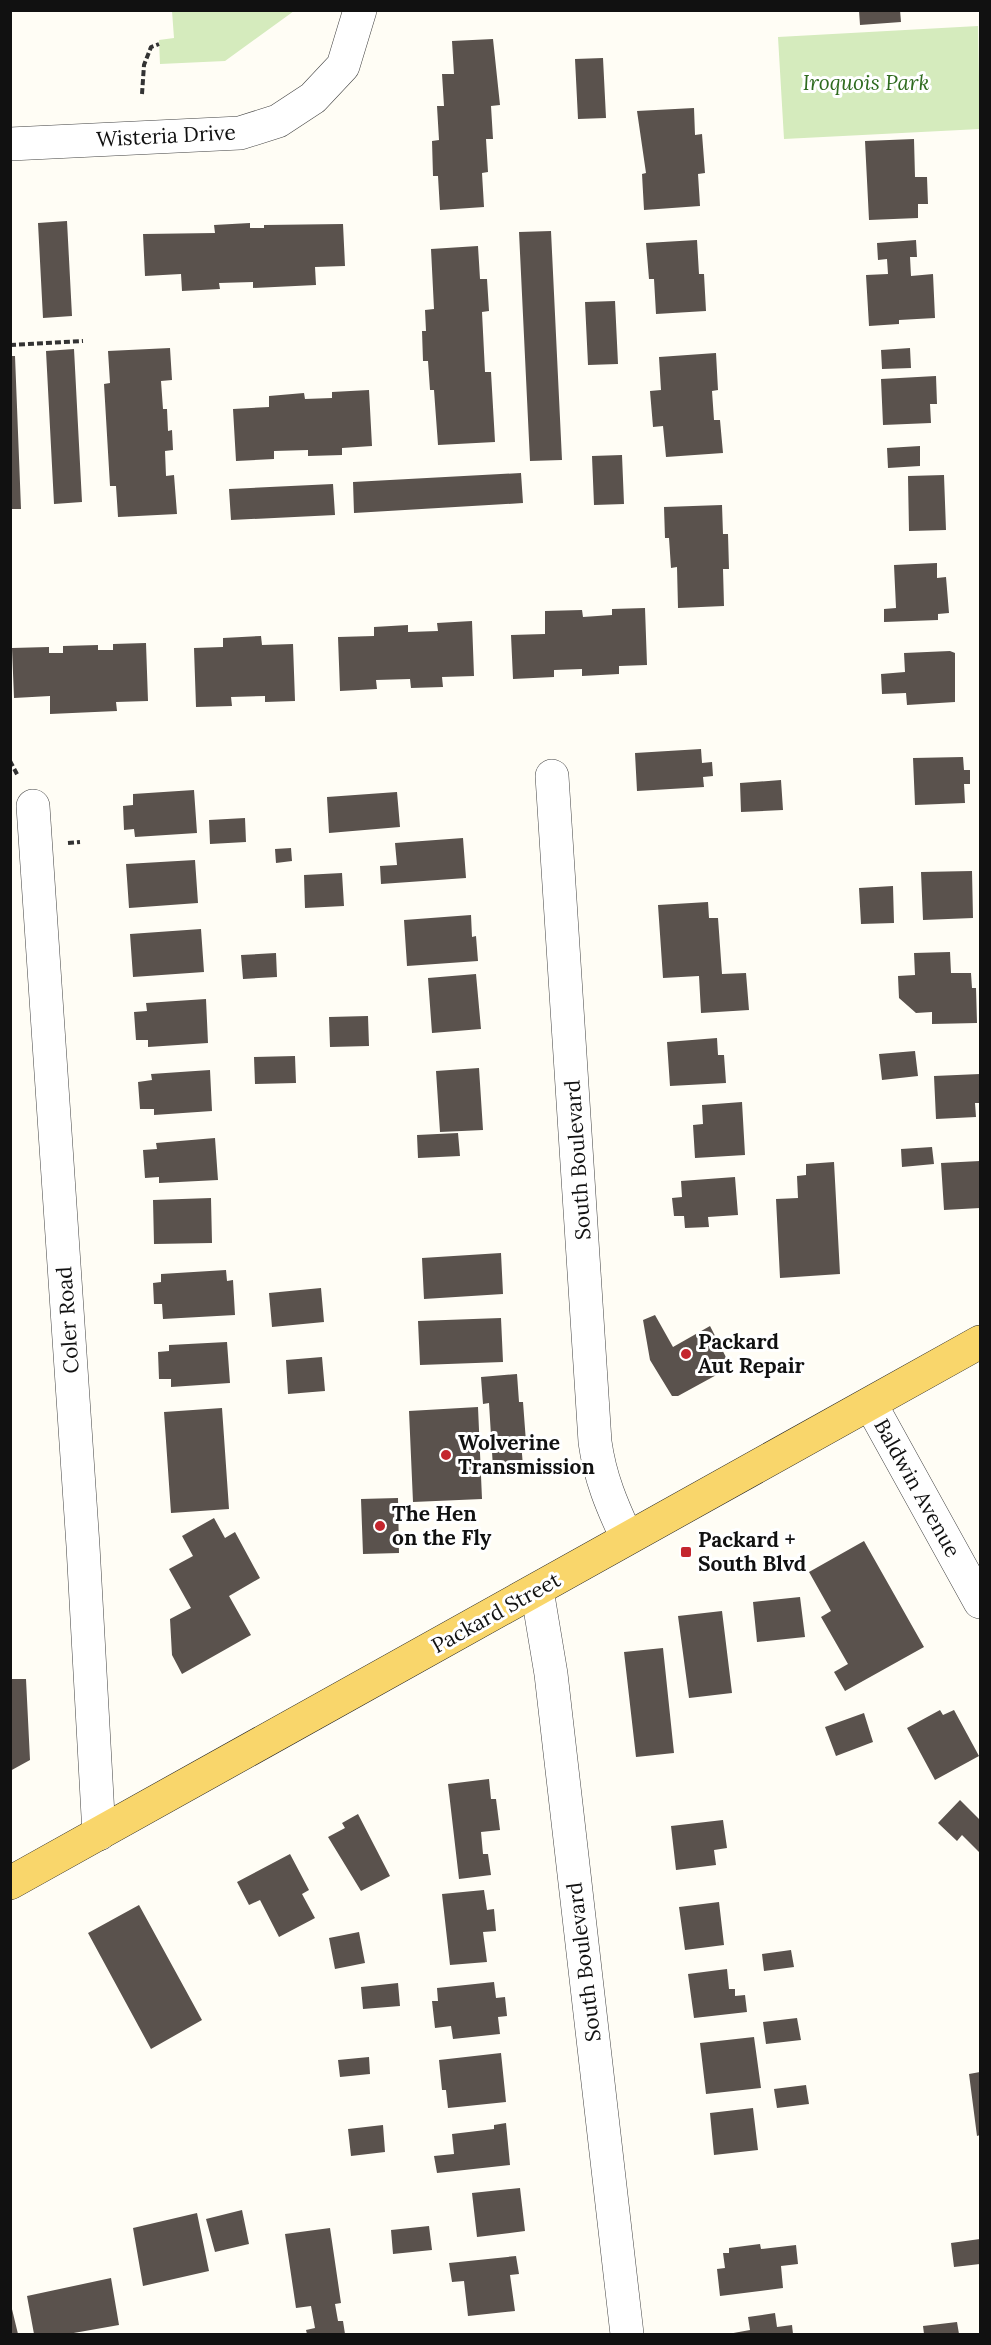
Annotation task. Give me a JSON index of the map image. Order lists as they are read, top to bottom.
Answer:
{
  "streets": {
    "main road": ["Packard Street"],
    "street": [
      "Wisteria Drive",
      "South Boulevard",
      "Coler Road",
      "Baldwin Avenue"
    ]
  },
  "crossings": [
    ["South Boulevard", "Packard Street"],
    ["Coler Road", "Packard Street"],
    ["Baldwin Avenue", "Packard Street"]
  ],
  "parks": ["Iroquois Park"],
  "places": {
    "other": ["Packard Aut Repair", "Wolverine Transmission", "The Hen on the Fly"],
    "transit": ["Packard + South Blvd"]
  }
}
